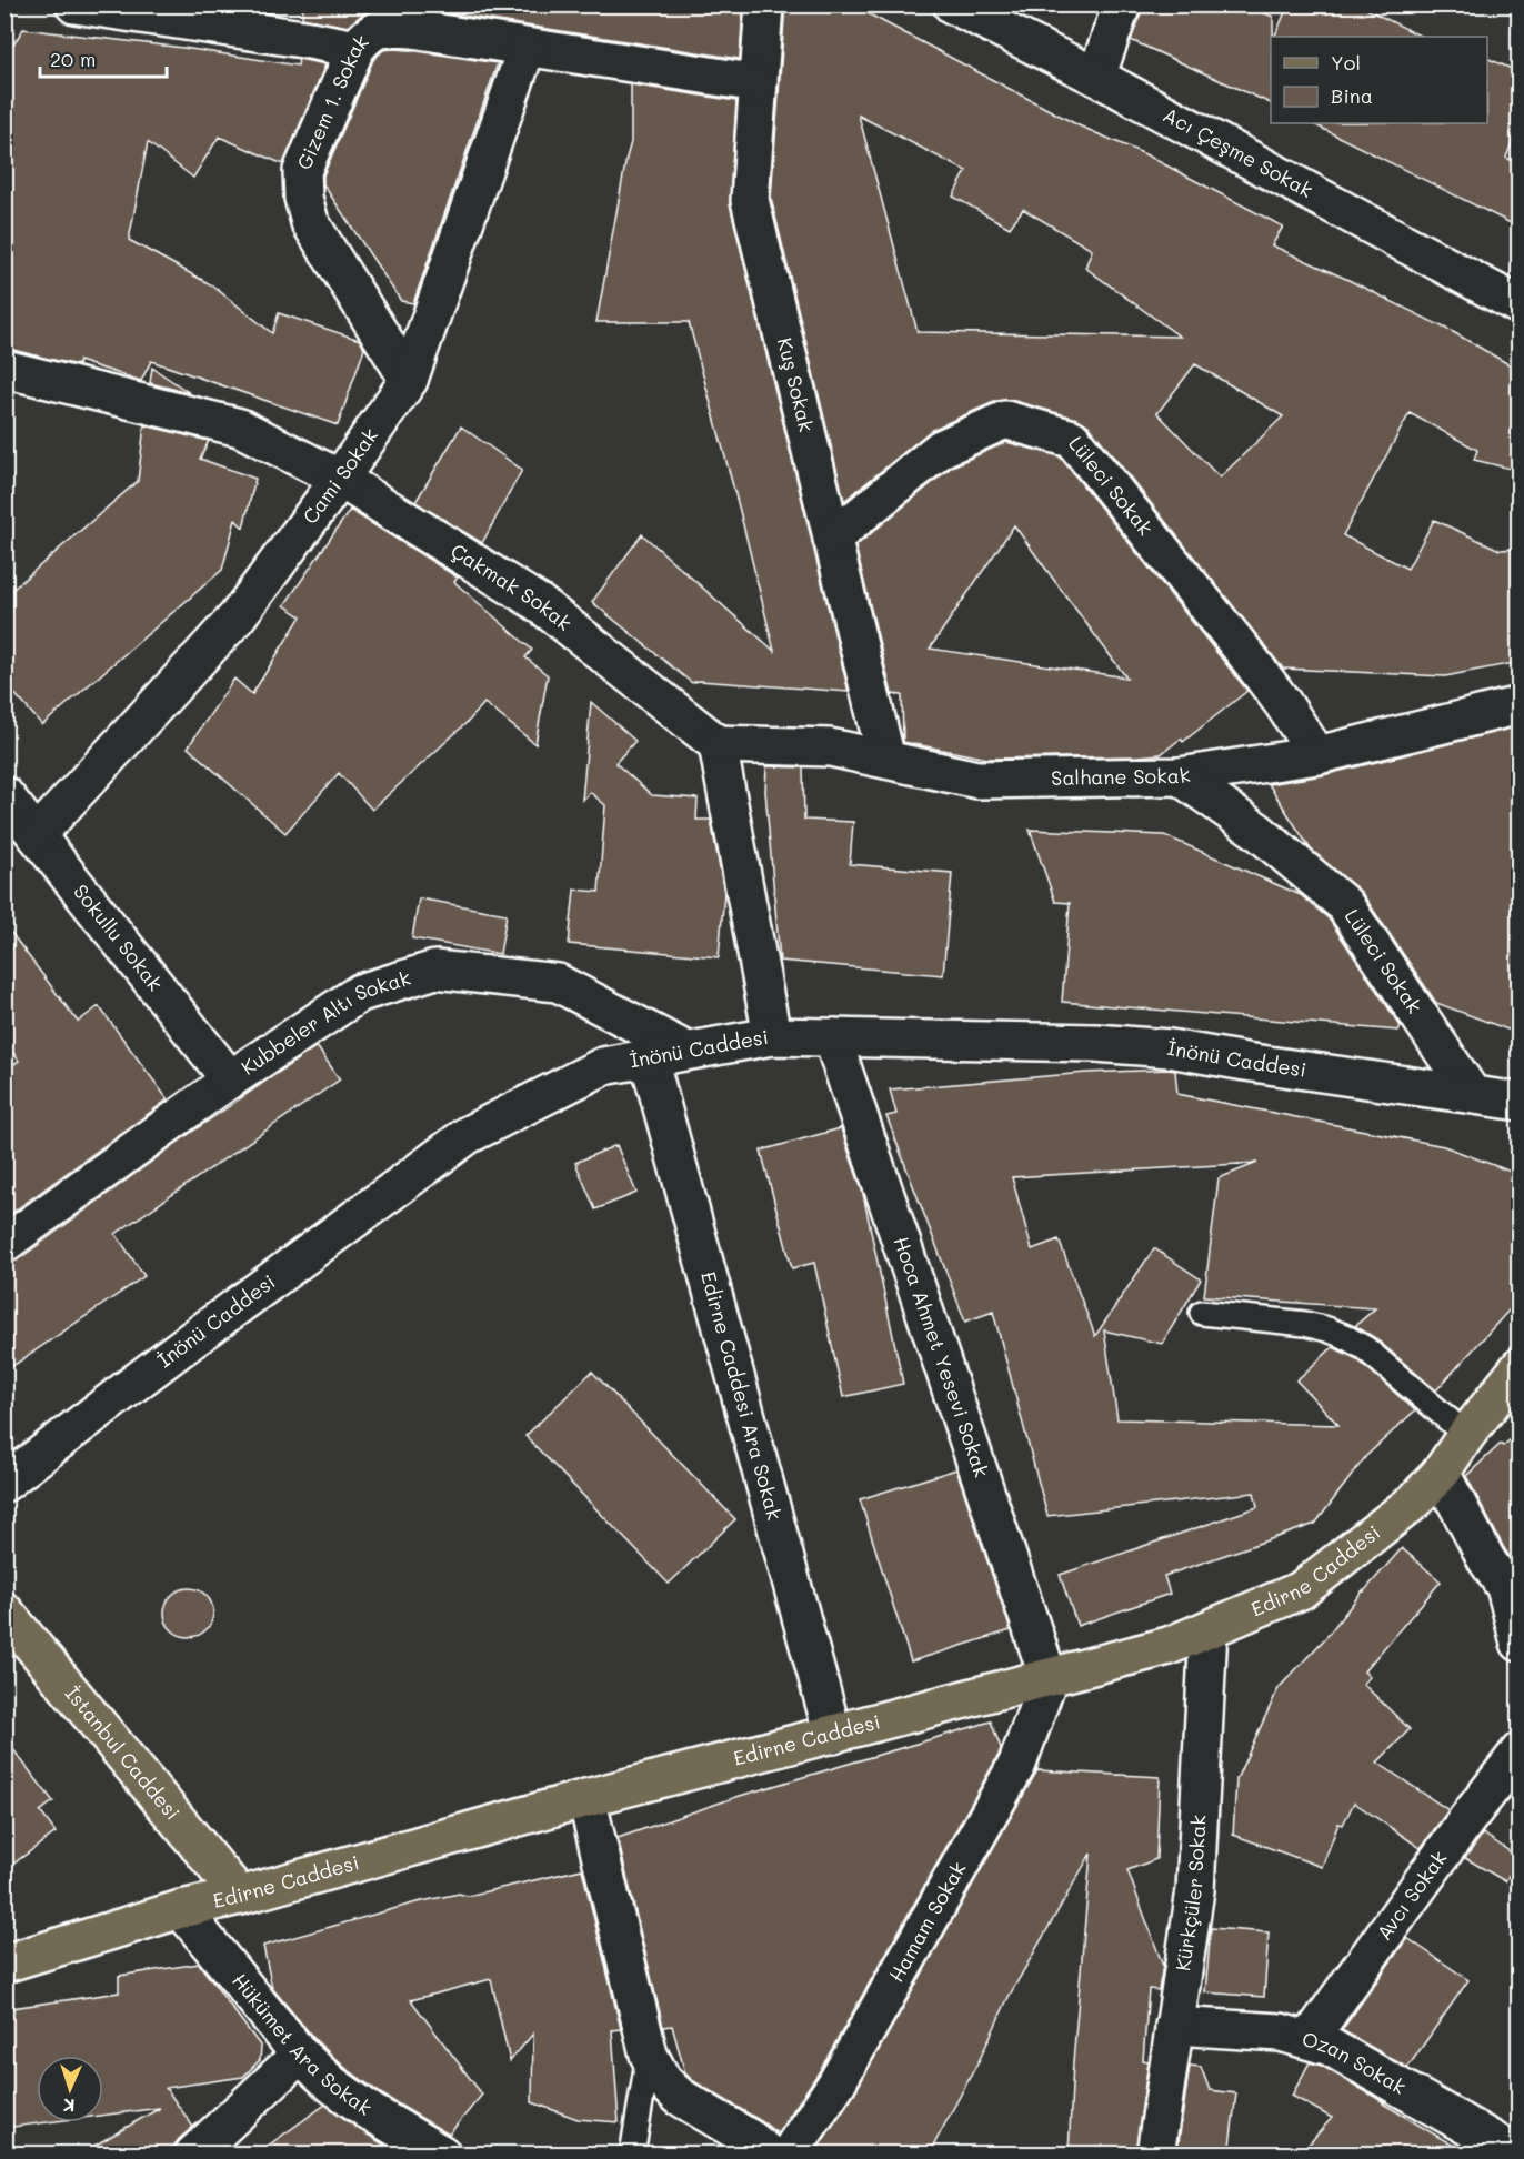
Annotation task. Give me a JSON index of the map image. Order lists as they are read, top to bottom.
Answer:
{
  "streets": {
    "main road": ["Edirne Caddesi", "İstanbul Caddesi"],
    "street": [
      "Gizem 1. Sokak",
      "Acı Çeşme Sokak",
      "Kuş Sokak",
      "Cami Sokak",
      "Lüleci Sokak",
      "Çakmak Sokak",
      "Salhane Sokak",
      "Sokullu Sokak",
      "Kubbeler Altı Sokak",
      "İnönü Caddesi",
      "Hoca Ahmet Yesevi Sokak",
      "Edirne Caddesi Ara Sokak",
      "Kürkçüler Sokak",
      "Avcı Sokak",
      "Hamam Sokak",
      "Hükümet Ara Sokak",
      "Ozan Sokak"
    ]
  },
  "crossings": [
    ["Gizem 1. Sokak", "Kuş Sokak"],
    ["Gizem 1. Sokak", "Cami Sokak"],
    ["Kuş Sokak", "Lüleci Sokak"],
    ["Kuş Sokak", "Salhane Sokak"],
    ["Cami Sokak", "Çakmak Sokak"],
    ["Cami Sokak", "Sokullu Sokak"],
    ["Lüleci Sokak", "Salhane Sokak"],
    ["Lüleci Sokak", "İnönü Caddesi"],
    ["Çakmak Sokak", "Salhane Sokak"],
    ["Sokullu Sokak", "Kubbeler Altı Sokak"],
    ["Kubbeler Altı Sokak", "İnönü Caddesi"],
    ["İnönü Caddesi", "Hoca Ahmet Yesevi Sokak"],
    ["İnönü Caddesi", "Edirne Caddesi Ara Sokak"],
    ["Hoca Ahmet Yesevi Sokak", "Edirne Caddesi"],
    ["Hoca Ahmet Yesevi Sokak", "Hamam Sokak"],
    ["Edirne Caddesi Ara Sokak", "Edirne Caddesi"],
    ["Edirne Caddesi", "İstanbul Caddesi"],
    ["Edirne Caddesi", "Kürkçüler Sokak"],
    ["Edirne Caddesi", "Hamam Sokak"],
    ["Edirne Caddesi", "Hükümet Ara Sokak"],
    ["Kürkçüler Sokak", "Ozan Sokak"],
    ["Avcı Sokak", "Ozan Sokak"]
  ],
  "legend": ["Yol", "Bina"],
  "scale_bar": "20 m",
  "north": "bottom"
}
